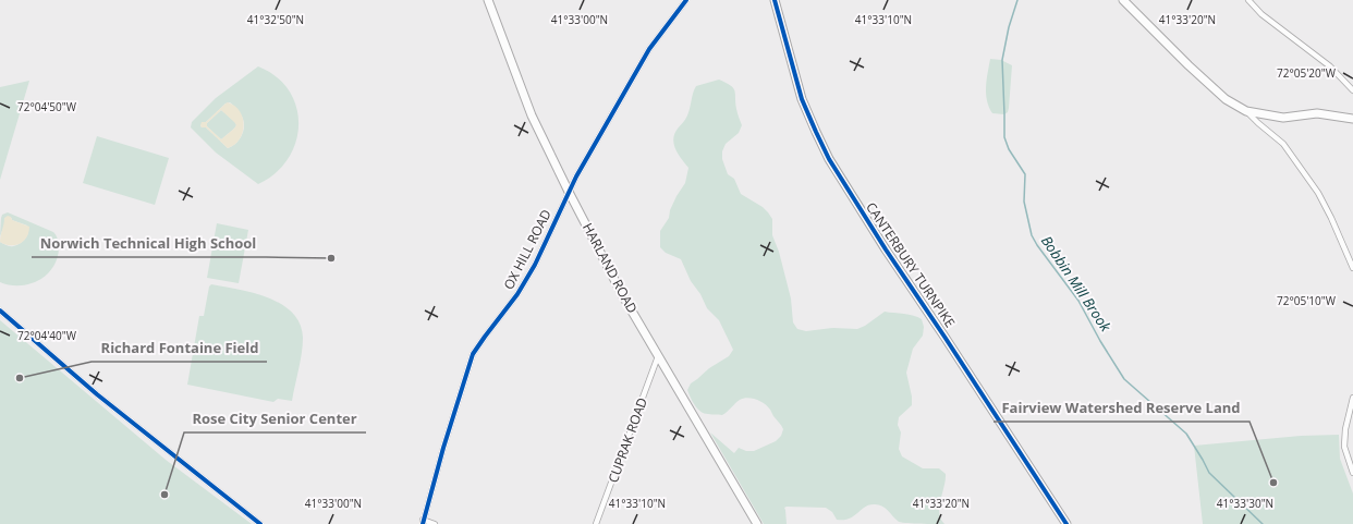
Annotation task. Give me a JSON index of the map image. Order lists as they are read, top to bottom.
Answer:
{
  "streets": {
    "street": [
      "OX HILL ROAD",
      "CANTERBURY TURNPIKE",
      "HARLAND ROAD",
      "CUPRAK ROAD"
    ]
  },
  "crossings": [
    ["OX HILL ROAD", "HARLAND ROAD"],
    ["HARLAND ROAD", "CUPRAK ROAD"]
  ],
  "water": ["Bobbin Mill Brook"],
  "places": [
    "Norwich Technical High School",
    "Richard Fontaine Field",
    "Fairview Watershed Reserve Land",
    "Rose City Senior Center"
  ],
  "coordinates": [
    "41°32'50\"N",
    "41°33'00\"N",
    "41°33'10\"N",
    "41°33'20\"N",
    "72°05'20\"W",
    "72°04'50\"W",
    "72°05'10\"W",
    "72°04'40\"W",
    "41°33'30\"N"
  ]
}
